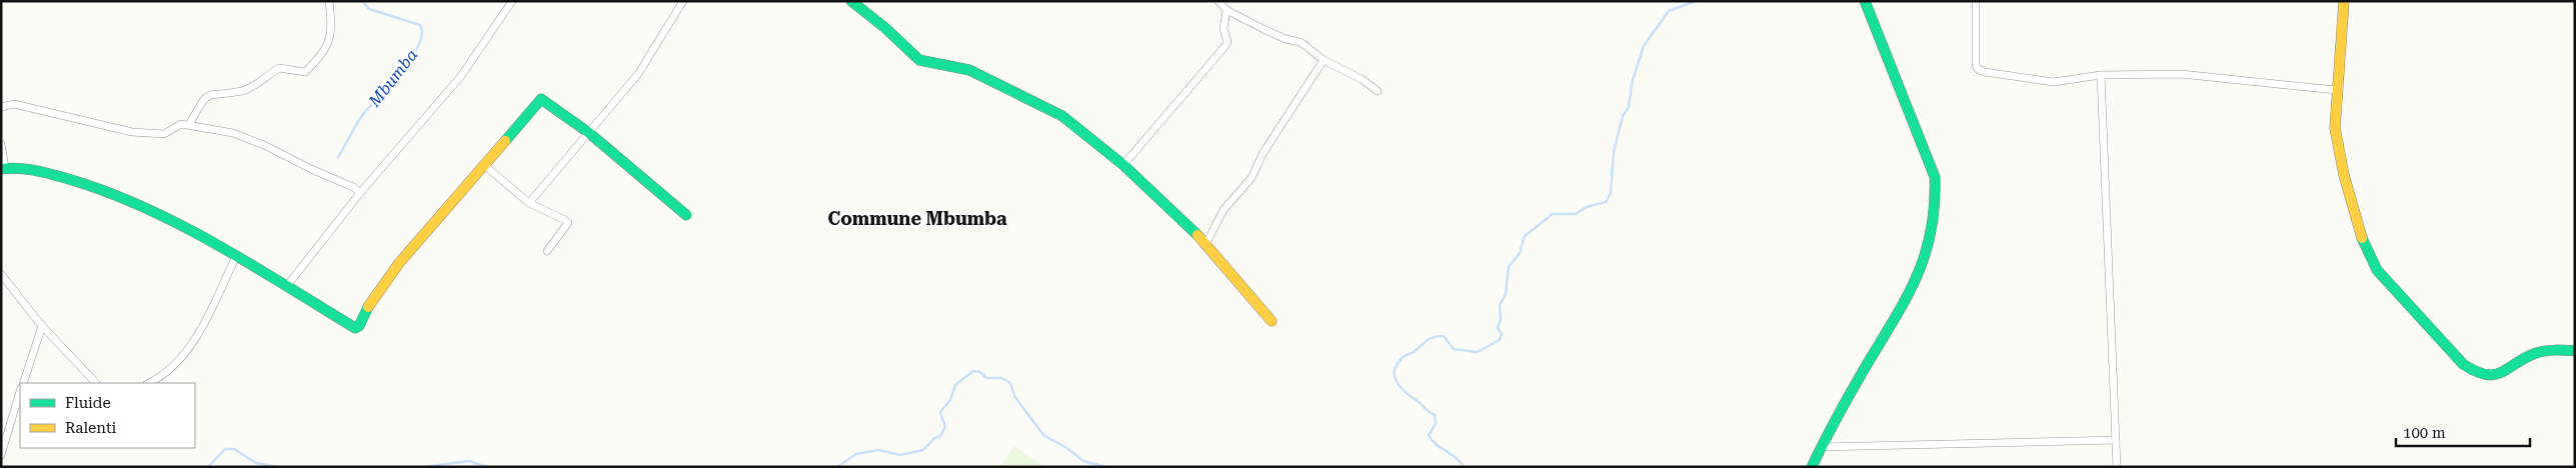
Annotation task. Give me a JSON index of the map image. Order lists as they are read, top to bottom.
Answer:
{
  "districts": ["Commune Mbumba"],
  "water": ["Mbumba"],
  "legend": ["Fluide", "Ralenti"],
  "scale_bar": "100 m"
}
